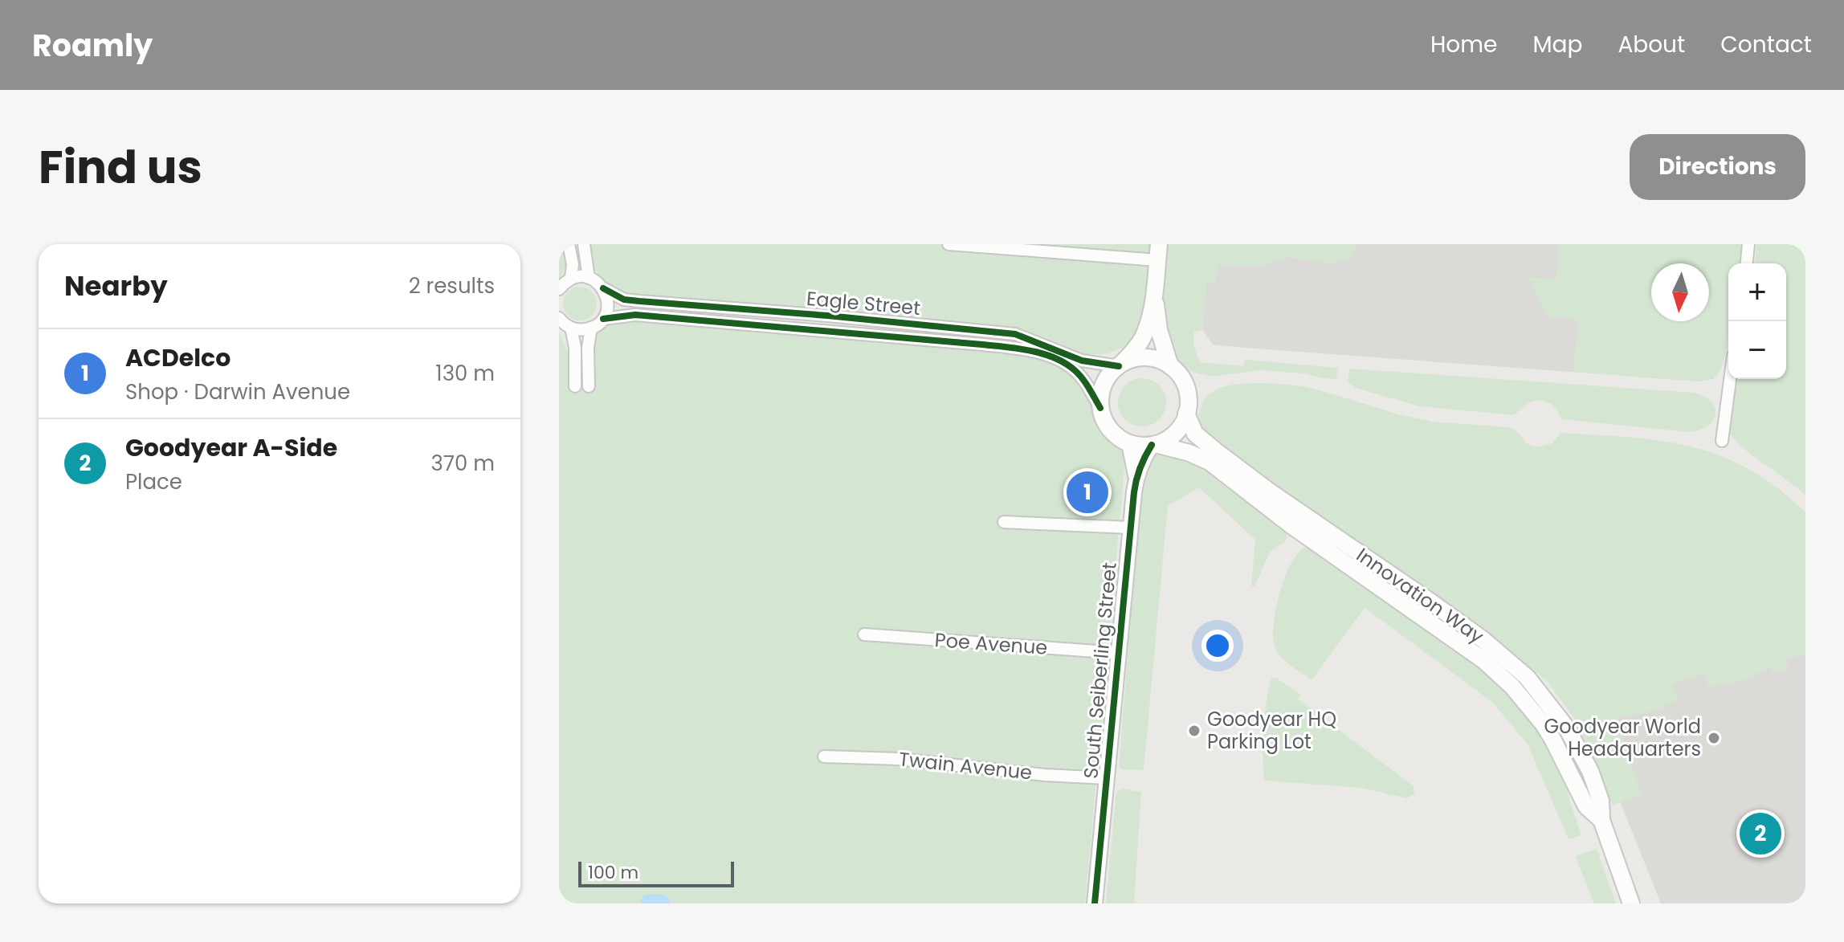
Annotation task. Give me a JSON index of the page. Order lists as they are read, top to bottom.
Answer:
{
  "streets": {
    "main road": ["Innovation Way"],
    "street": [
      "Eagle Street",
      "Poe Avenue",
      "South Seiberling Street",
      "Twain Avenue"
    ]
  },
  "crossings": [
    ["Eagle Street", "Innovation Way"],
    ["Eagle Street", "South Seiberling Street"],
    ["Innovation Way", "South Seiberling Street"],
    ["Poe Avenue", "South Seiberling Street"],
    ["South Seiberling Street", "Twain Avenue"]
  ],
  "places": ["Goodyear HQ Parking Lot", "Goodyear World Headquarters"],
  "scale_bar": "100 m",
  "north": "bottom",
  "page": {
    "header": "Roamly",
    "nav": [
      "Home",
      "Map",
      "About",
      "Contact"
    ],
    "title": "Find us",
    "buttons": "Directions",
    "heading": ["Nearby", "2 results"],
    "map_buttons": ["+", "−"],
    "list": [
      {
        "mark": "1",
        "name": "ACDelco",
        "note": "Shop · Darwin Avenue",
        "value": "130 m"
      },
      {
        "mark": "2",
        "name": "Goodyear A-Side",
        "note": "Place",
        "value": "370 m"
      }
    ],
    "pins": ["1", "2"],
    "scale": "100 m"
  }
}
